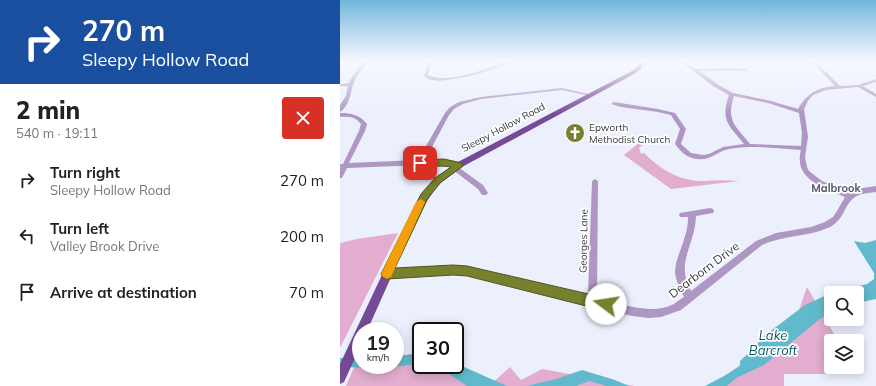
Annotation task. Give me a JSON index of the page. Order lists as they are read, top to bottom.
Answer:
{
  "streets": {
    "main road": ["Sleepy Hollow Road"],
    "street": ["Georges Lane", "Dearborn Drive"]
  },
  "crossings": [
    ["Sleepy Hollow Road", "Dearborn Drive"],
    ["Georges Lane", "Dearborn Drive"]
  ],
  "districts": ["Malbrook"],
  "water": ["Lake Barcroft"],
  "places": {
    "church": ["Epworth Methodist Church"]
  },
  "page": {
    "turn": ["270 m", "Sleepy Hollow Road"],
    "heading": ["2 min", "540 m · 19:11"],
    "list": [
      {
        "name": "Turn right",
        "note": "Sleepy Hollow Road",
        "value": "270 m"
      },
      {
        "name": "Turn left",
        "note": "Valley Brook Drive",
        "value": "200 m"
      },
      {
        "name": "Arrive at destination",
        "value": "70 m"
      }
    ],
    "speed": "19 km/h",
    "limit": "30"
  }
}
